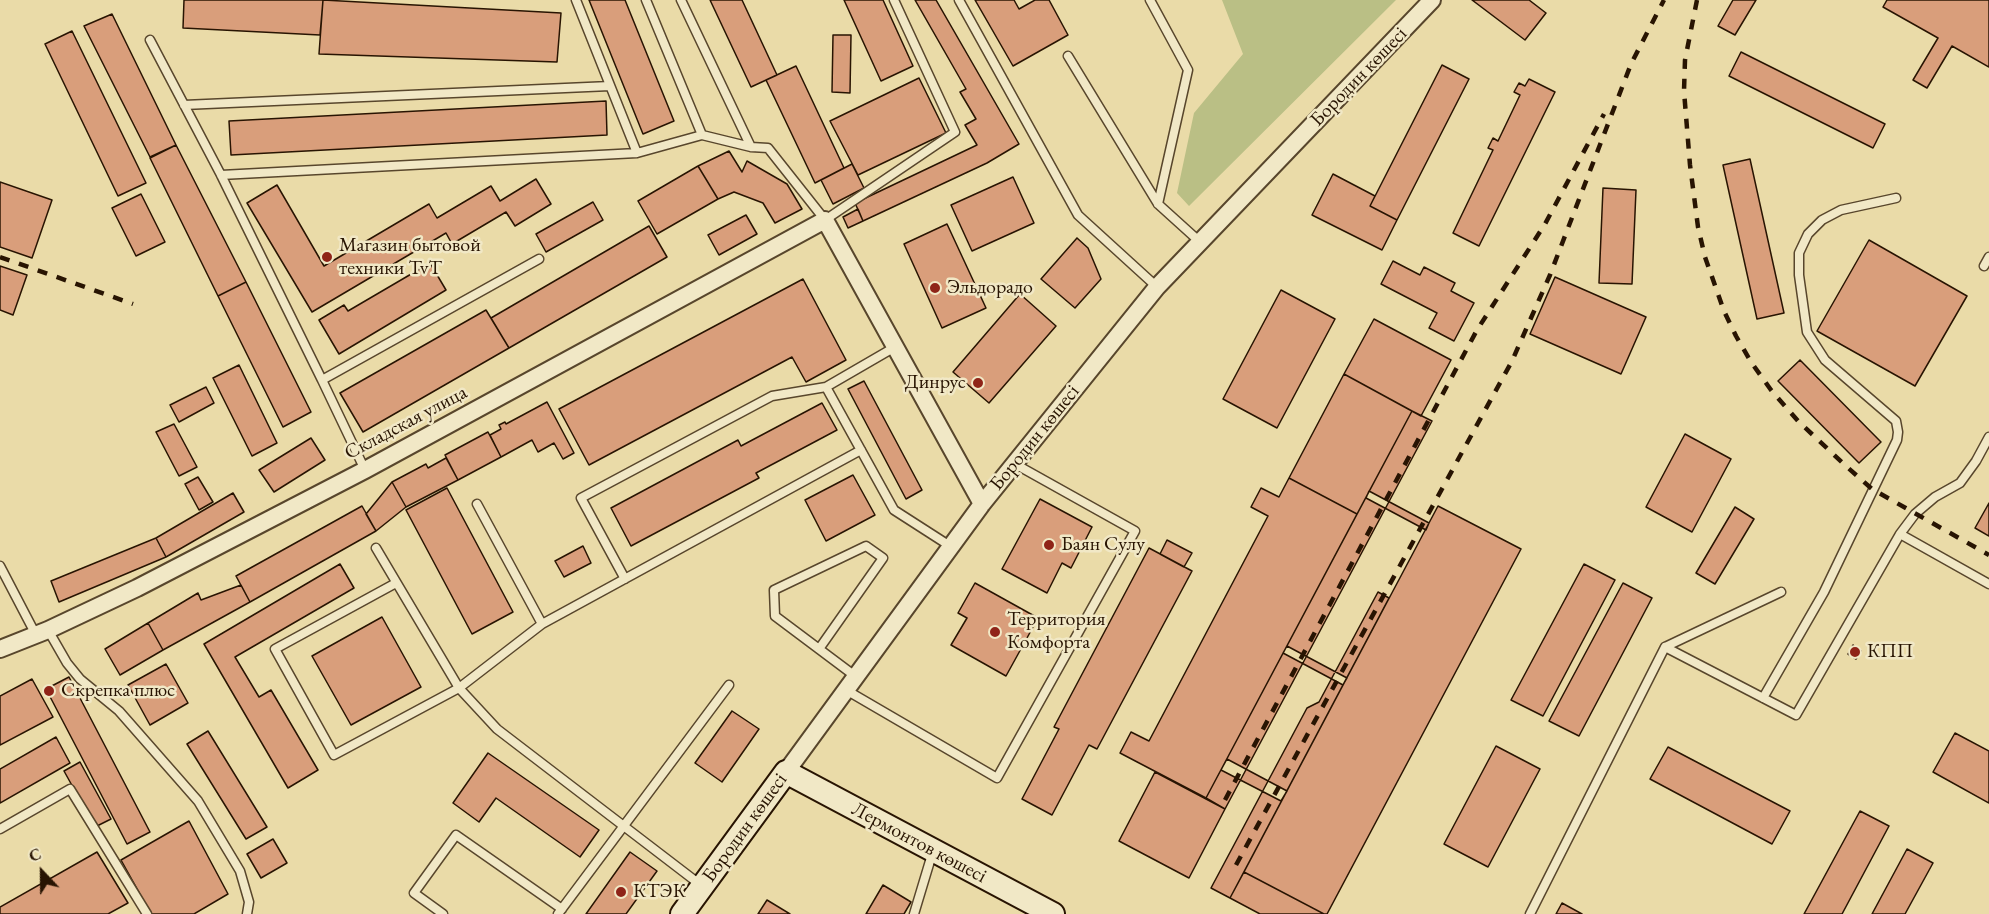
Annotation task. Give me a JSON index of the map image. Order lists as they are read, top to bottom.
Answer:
{
  "streets": {
    "street": ["Бородин көшесі", "Складская улица", "Лермонтов көшесі"]
  },
  "crossings": [
    ["Бородин көшесі", "Лермонтов көшесі"]
  ],
  "places": [
    "Магазин бытовой техники TvT",
    "Эльдорадо",
    "Динрус",
    "Баян Сулу",
    "Территория Комфорта",
    "КПП",
    "Скрепка плюс",
    "КТЭК"
  ],
  "north": "top"
}
